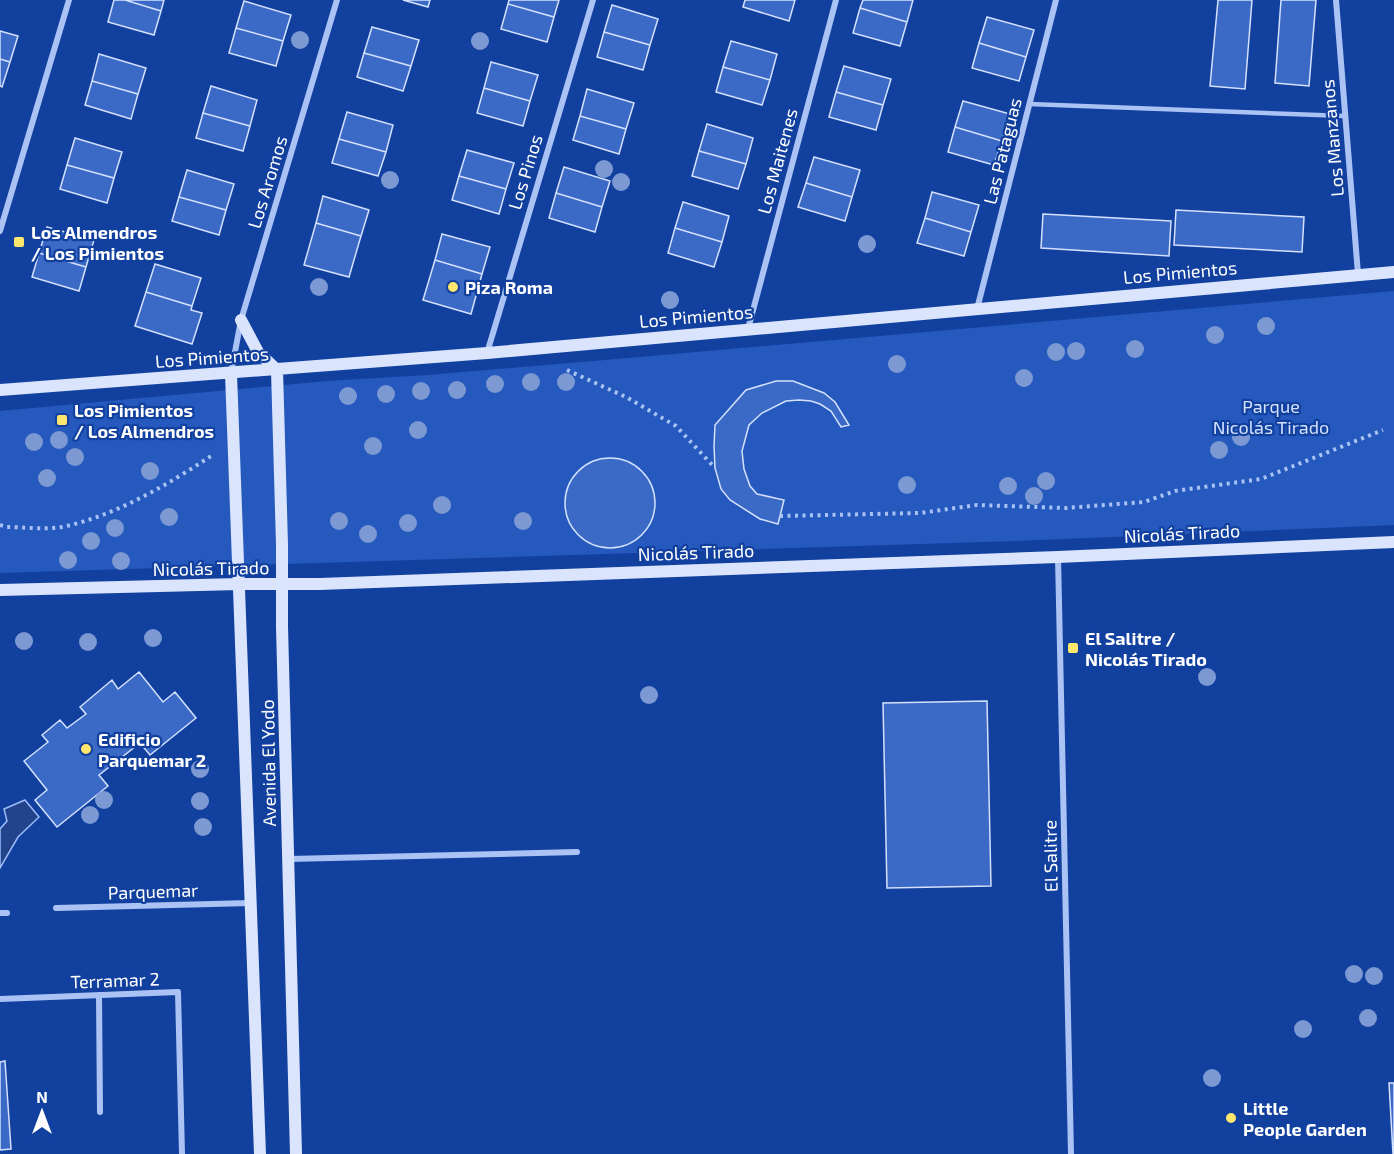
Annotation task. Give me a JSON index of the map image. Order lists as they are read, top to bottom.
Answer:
{
  "streets": {
    "main road": ["Los Pimientos", "Nicolás Tirado", "Avenida El Yodo"],
    "street": [
      "Los Manzanos",
      "Las Pataguas",
      "Los Maitenes",
      "Los Pinos",
      "Los Aromos",
      "El Salitre",
      "Parquemar",
      "Terramar 2"
    ]
  },
  "crossings": [
    ["Los Manzanos", "Los Pimientos"],
    ["Las Pataguas", "Los Pimientos"],
    ["Los Maitenes", "Los Pimientos"],
    ["Los Pinos", "Los Pimientos"],
    ["Los Aromos", "Los Pimientos"],
    ["Los Aromos", "Avenida El Yodo"],
    ["Los Pimientos", "Avenida El Yodo"],
    ["Nicolás Tirado", "Avenida El Yodo"],
    ["Nicolás Tirado", "El Salitre"],
    ["Avenida El Yodo", "Parquemar"]
  ],
  "parks": ["Parque Nicolás Tirado"],
  "places": {
    "transit": ["Los Almendros / Los Pimientos", "Los Pimientos / Los Almendros", "El Salitre / Nicolás Tirado"],
    "other": ["Piza Roma", "Edificio Parquemar 2", "Little People Garden"]
  },
  "north": "top"
}
